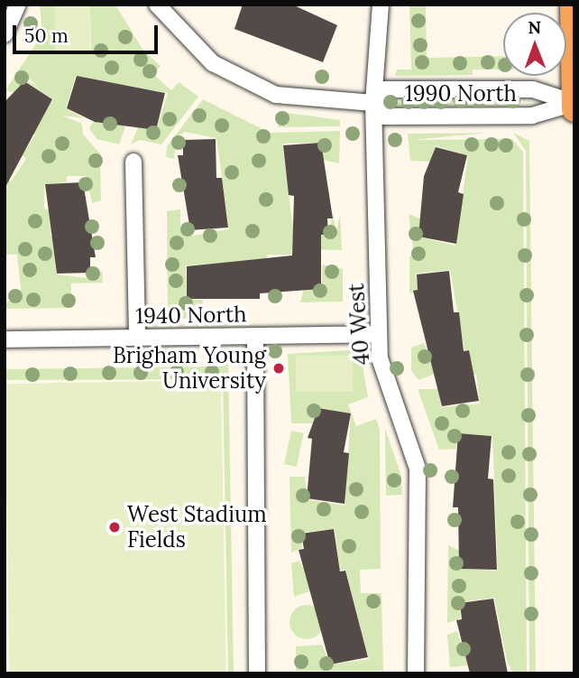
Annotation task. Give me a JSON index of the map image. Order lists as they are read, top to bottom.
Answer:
{
  "streets": {
    "street": ["1990 North", "1940 North", "40 West"]
  },
  "crossings": [
    ["1990 North", "40 West"],
    ["1940 North", "40 West"]
  ],
  "places": ["Brigham Young University", "West Stadium Fields"],
  "scale_bar": "50 m",
  "north": "top"
}
